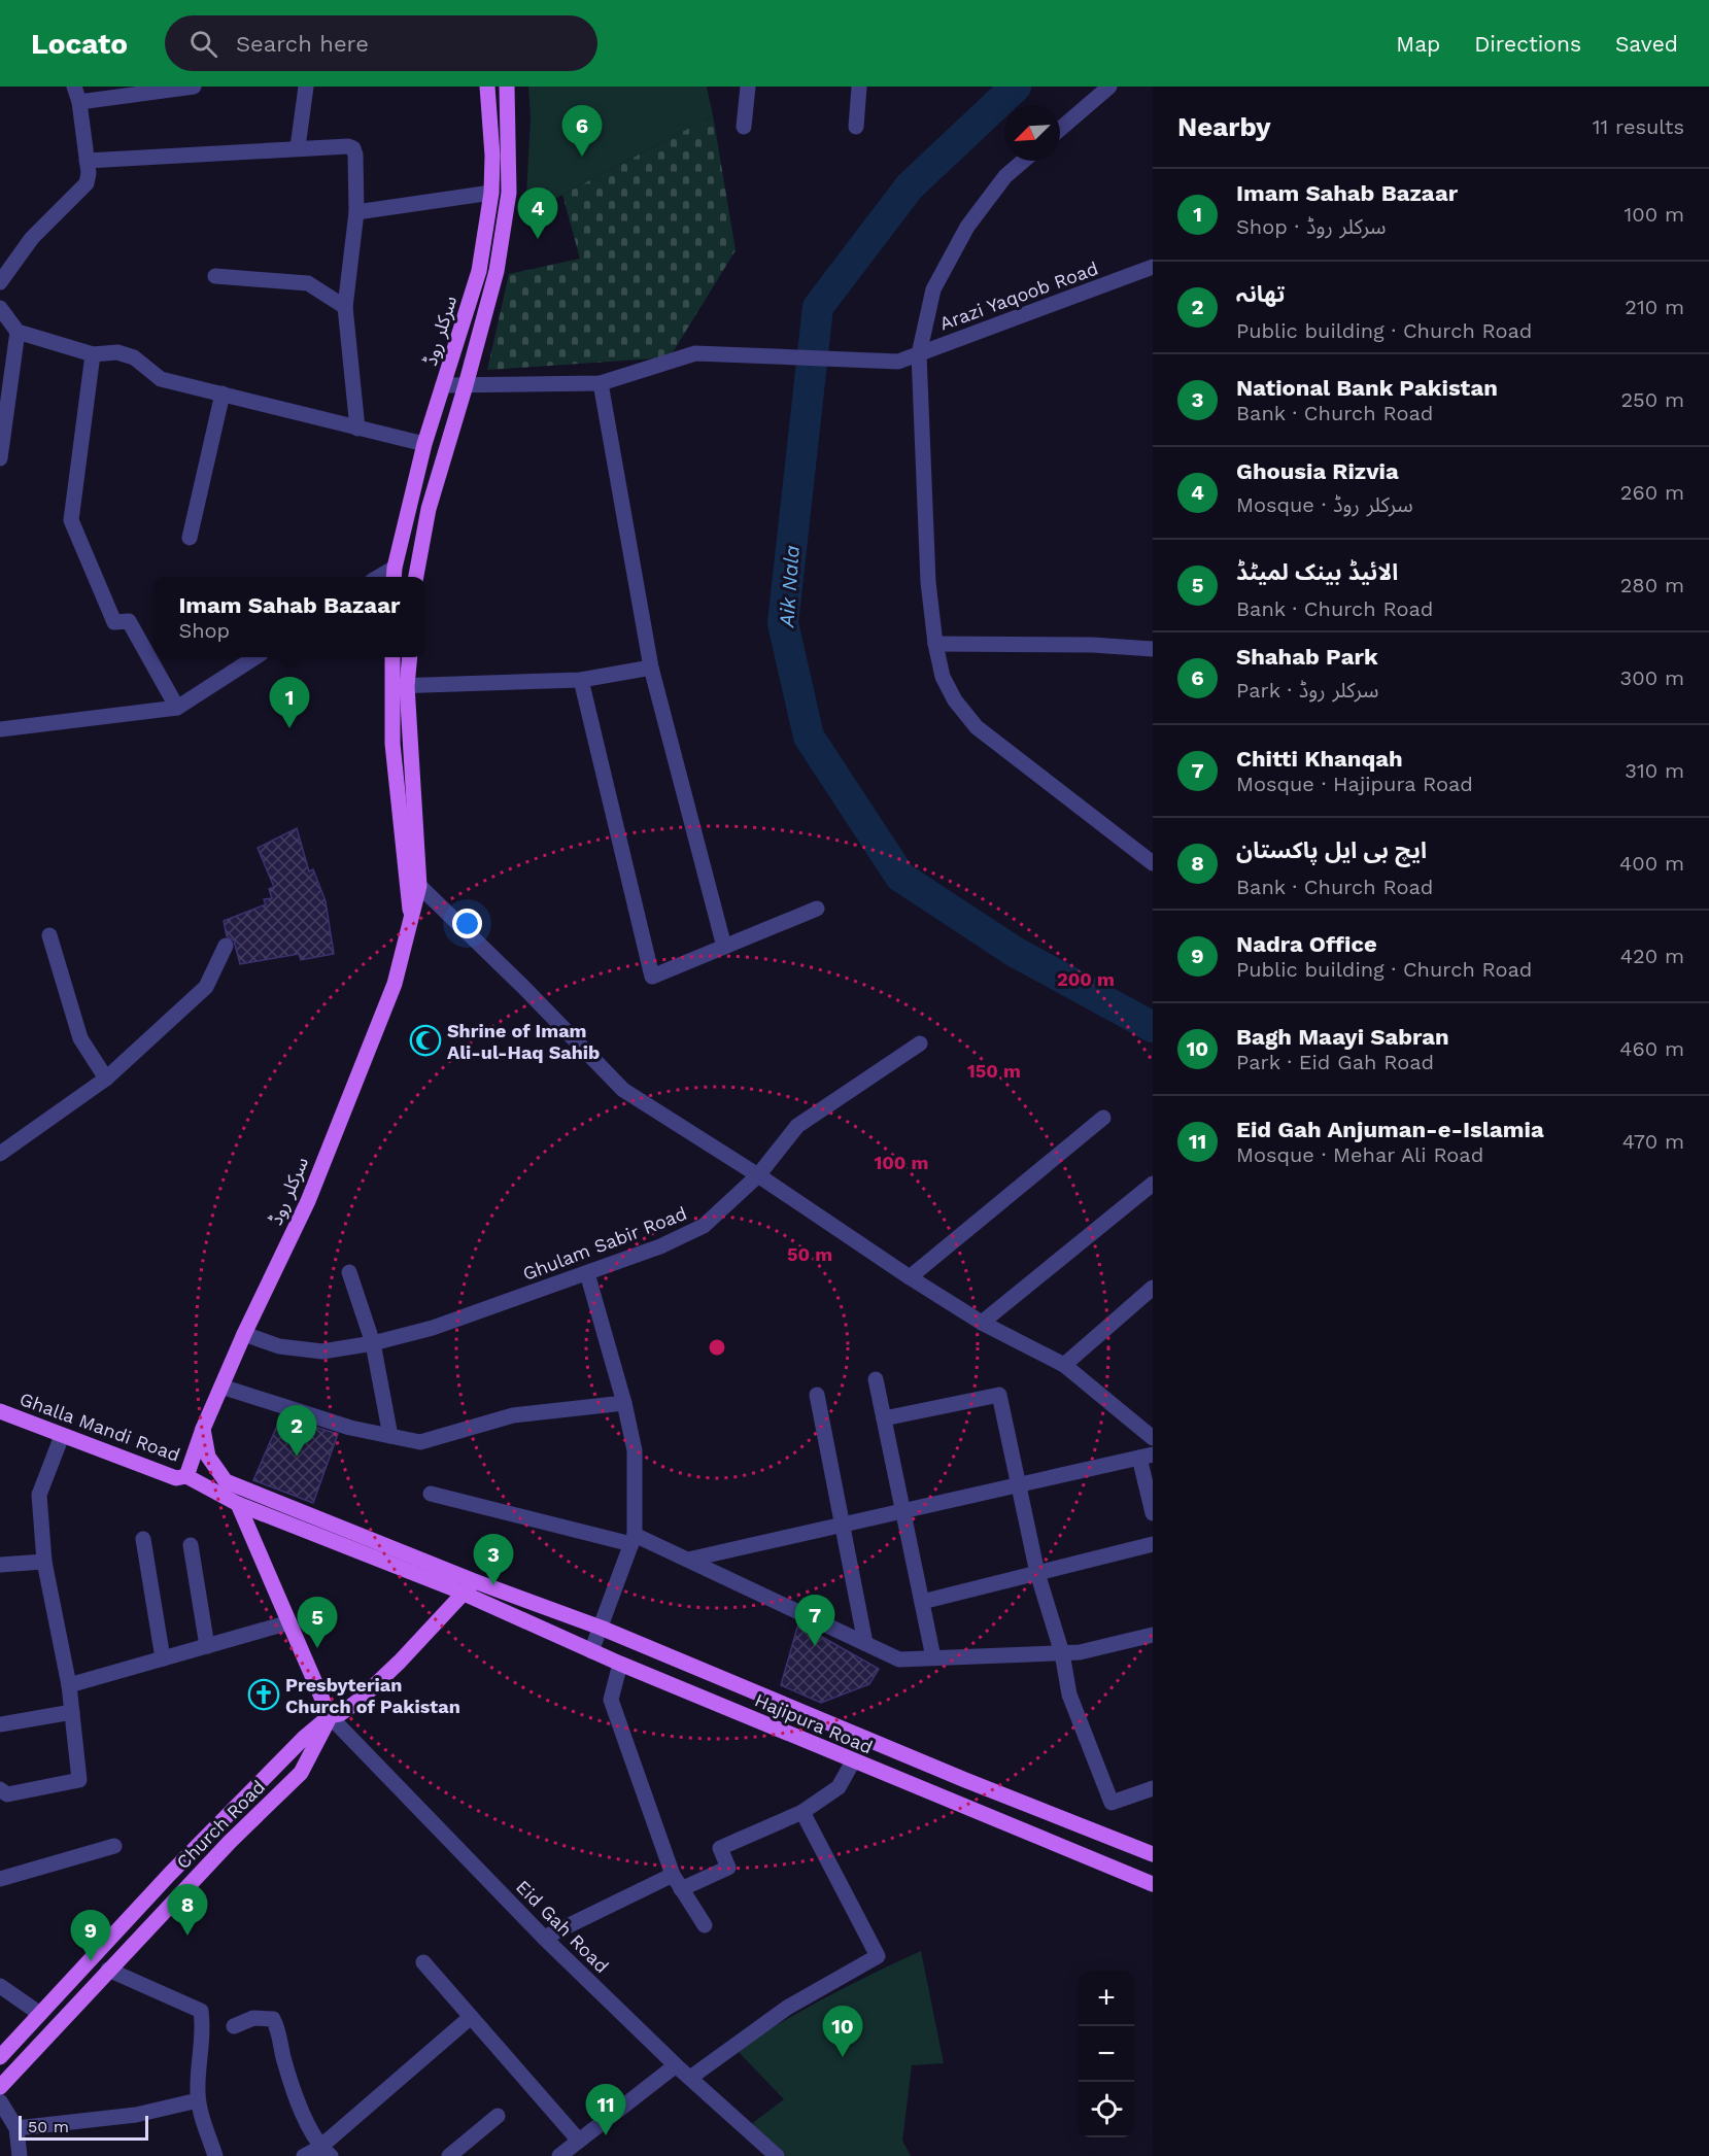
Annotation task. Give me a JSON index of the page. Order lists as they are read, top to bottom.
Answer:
{
  "streets": {
    "main road": [
      "سرکلر روڈ",
      "Ghalla Mandi Road",
      "Hajipura Road",
      "Church Road"
    ],
    "street": ["Arazi Yaqoob Road", "Ghulam Sabir Road", "Eid Gah Road"]
  },
  "crossings": [
    ["سرکلر روڈ", "Ghulam Sabir Road"],
    ["سرکلر روڈ", "Ghalla Mandi Road"],
    ["سرکلر روڈ", "Hajipura Road"],
    ["Ghalla Mandi Road", "Hajipura Road"],
    ["Hajipura Road", "Church Road"],
    ["Church Road", "Eid Gah Road"]
  ],
  "water": ["Aik Nala"],
  "places": {
    "mosque": ["Shrine of Imam Ali-ul-Haq Sahib"],
    "church": ["Presbyterian Church of Pakistan"]
  },
  "scale_bar": "50 m",
  "north": "bottom left",
  "page": {
    "header": "Locato",
    "search": "Search here",
    "nav": ["Map", "Directions", "Saved"],
    "heading": ["Nearby", "11 results"],
    "pins": [
      "6",
      "4",
      "1",
      "2",
      "3",
      "7",
      "5",
      "8",
      "9",
      "10",
      "11"
    ],
    "list": [
      {
        "mark": "1",
        "name": "Imam Sahab Bazaar",
        "note": "Shop · سرکلر روڈ",
        "value": "100 m"
      },
      {
        "mark": "2",
        "name": "تھانہ",
        "note": "Public building · Church Road",
        "value": "210 m"
      },
      {
        "mark": "3",
        "name": "National Bank Pakistan",
        "note": "Bank · Church Road",
        "value": "250 m"
      },
      {
        "mark": "4",
        "name": "Ghousia Rizvia",
        "note": "Mosque · سرکلر روڈ",
        "value": "260 m"
      },
      {
        "mark": "5",
        "name": "الائیڈ بینک لمیٹڈ",
        "note": "Bank · Church Road",
        "value": "280 m"
      },
      {
        "mark": "6",
        "name": "Shahab Park",
        "note": "Park · سرکلر روڈ",
        "value": "300 m"
      },
      {
        "mark": "7",
        "name": "Chitti Khanqah",
        "note": "Mosque · Hajipura Road",
        "value": "310 m"
      },
      {
        "mark": "8",
        "name": "ایچ بی ایل پاکستان",
        "note": "Bank · Church Road",
        "value": "400 m"
      },
      {
        "mark": "9",
        "name": "Nadra Office",
        "note": "Public building · Church Road",
        "value": "420 m"
      },
      {
        "mark": "10",
        "name": "Bagh Maayi Sabran",
        "note": "Park · Eid Gah Road",
        "value": "460 m"
      },
      {
        "mark": "11",
        "name": "Eid Gah Anjuman-e-Islamia",
        "note": "Mosque · Mehar Ali Road",
        "value": "470 m"
      }
    ],
    "popup": ["Imam Sahab Bazaar", "Shop"],
    "map_buttons": ["+", "−"],
    "scale": "50 m"
  },
  "rings": [
    "200 m",
    "150 m",
    "100 m",
    "50 m"
  ]
}
